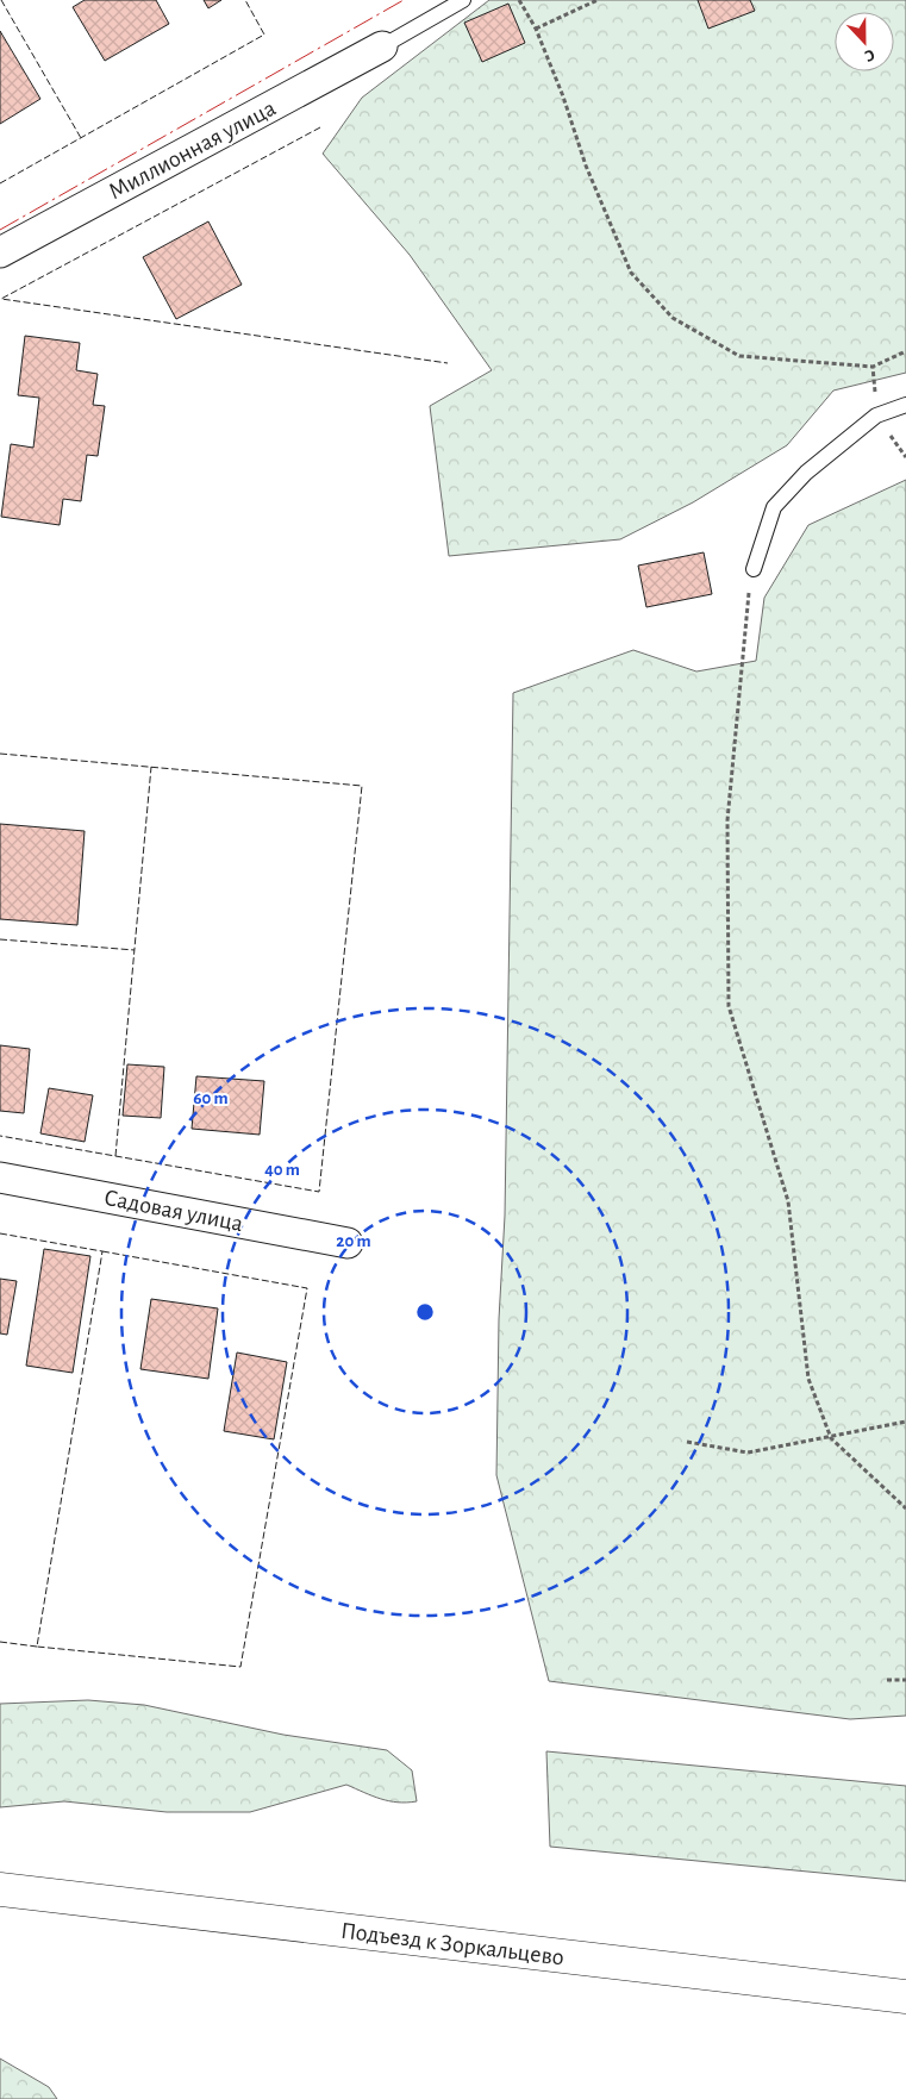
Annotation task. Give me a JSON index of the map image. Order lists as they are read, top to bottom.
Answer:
{
  "streets": {
    "street": ["Миллионная улица", "Садовая улица", "Подъезд к Зоркальцево"]
  },
  "north": "bottom",
  "rings": ["60 m", "40 m", "20 m"]
}
